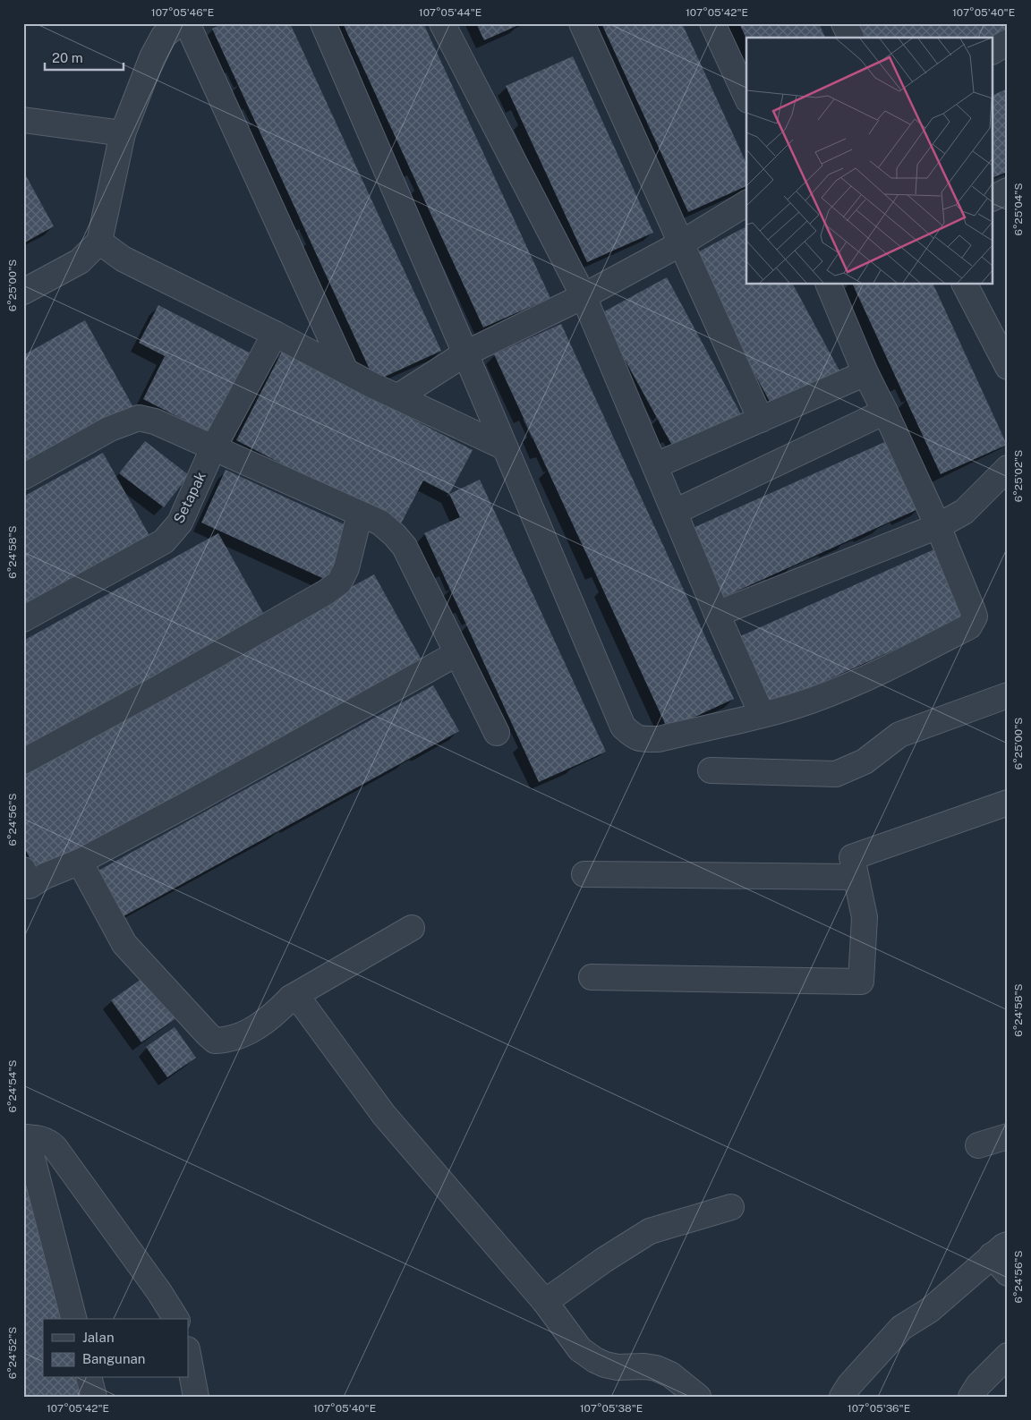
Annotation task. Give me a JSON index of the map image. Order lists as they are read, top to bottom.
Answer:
{
  "streets": {
    "street": ["Setapak"]
  },
  "legend": ["Jalan", "Bangunan"],
  "scale_bar": "20 m",
  "coordinates": [
    "107°05'46\"E",
    "107°05'44\"E",
    "107°05'42\"E",
    "107°05'40\"E",
    "6°25'04\"S",
    "6°25'00\"S",
    "6°25'02\"S",
    "6°24'58\"S",
    "6°24'56\"S",
    "6°24'54\"S",
    "6°24'52\"S",
    "107°05'38\"E",
    "107°05'36\"E"
  ]
}
